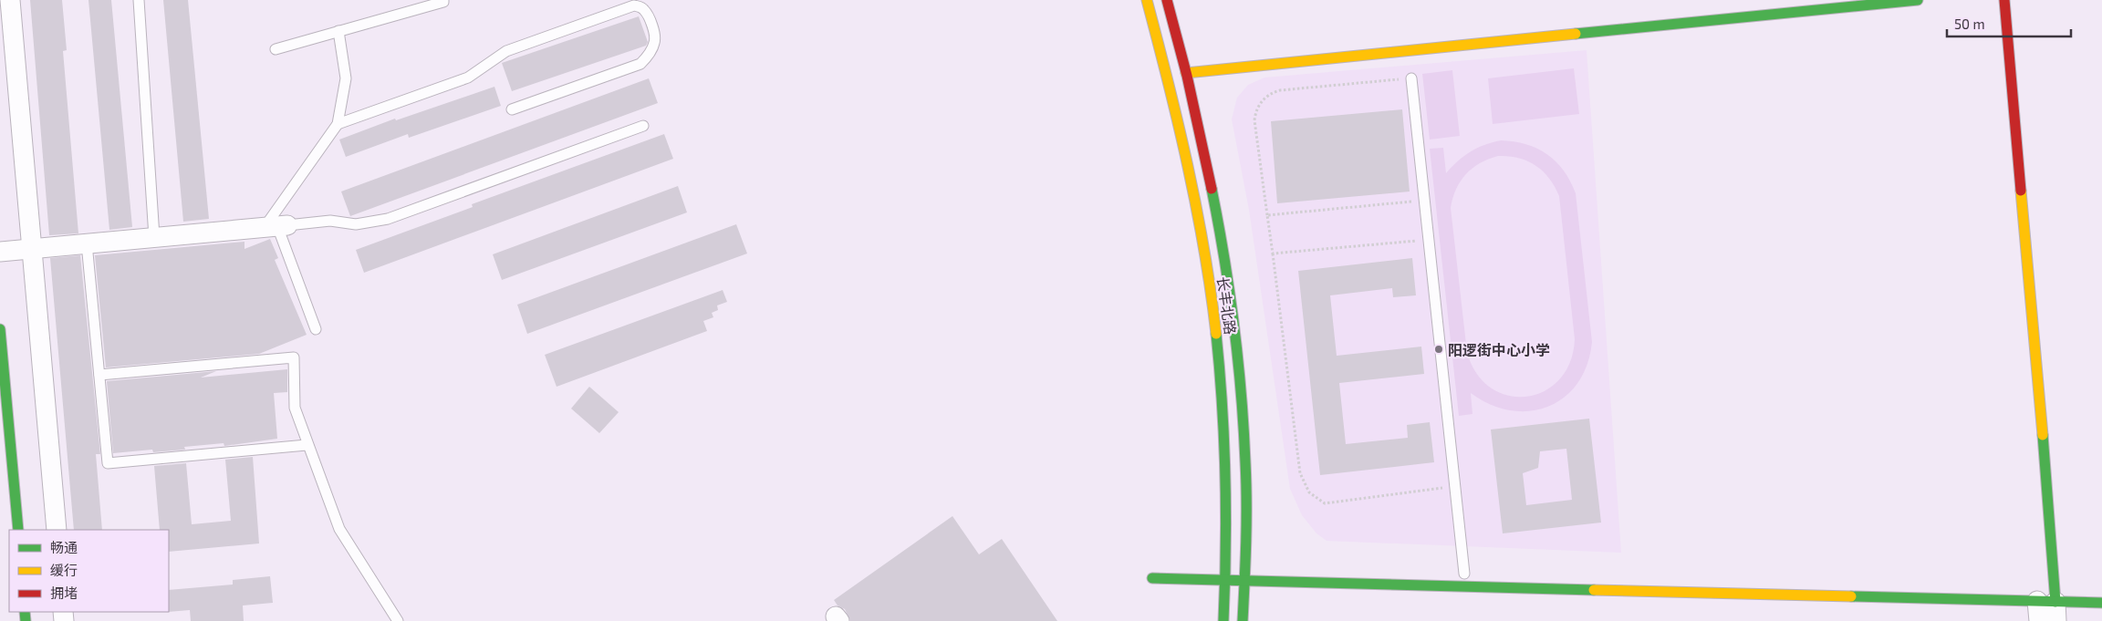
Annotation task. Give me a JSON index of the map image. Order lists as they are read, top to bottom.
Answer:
{
  "streets": {
    "street": ["长丰北路"]
  },
  "places": ["阳逻街中心小学"],
  "legend": ["畅通", "缓行", "拥堵"],
  "scale_bar": "50 m"
}
